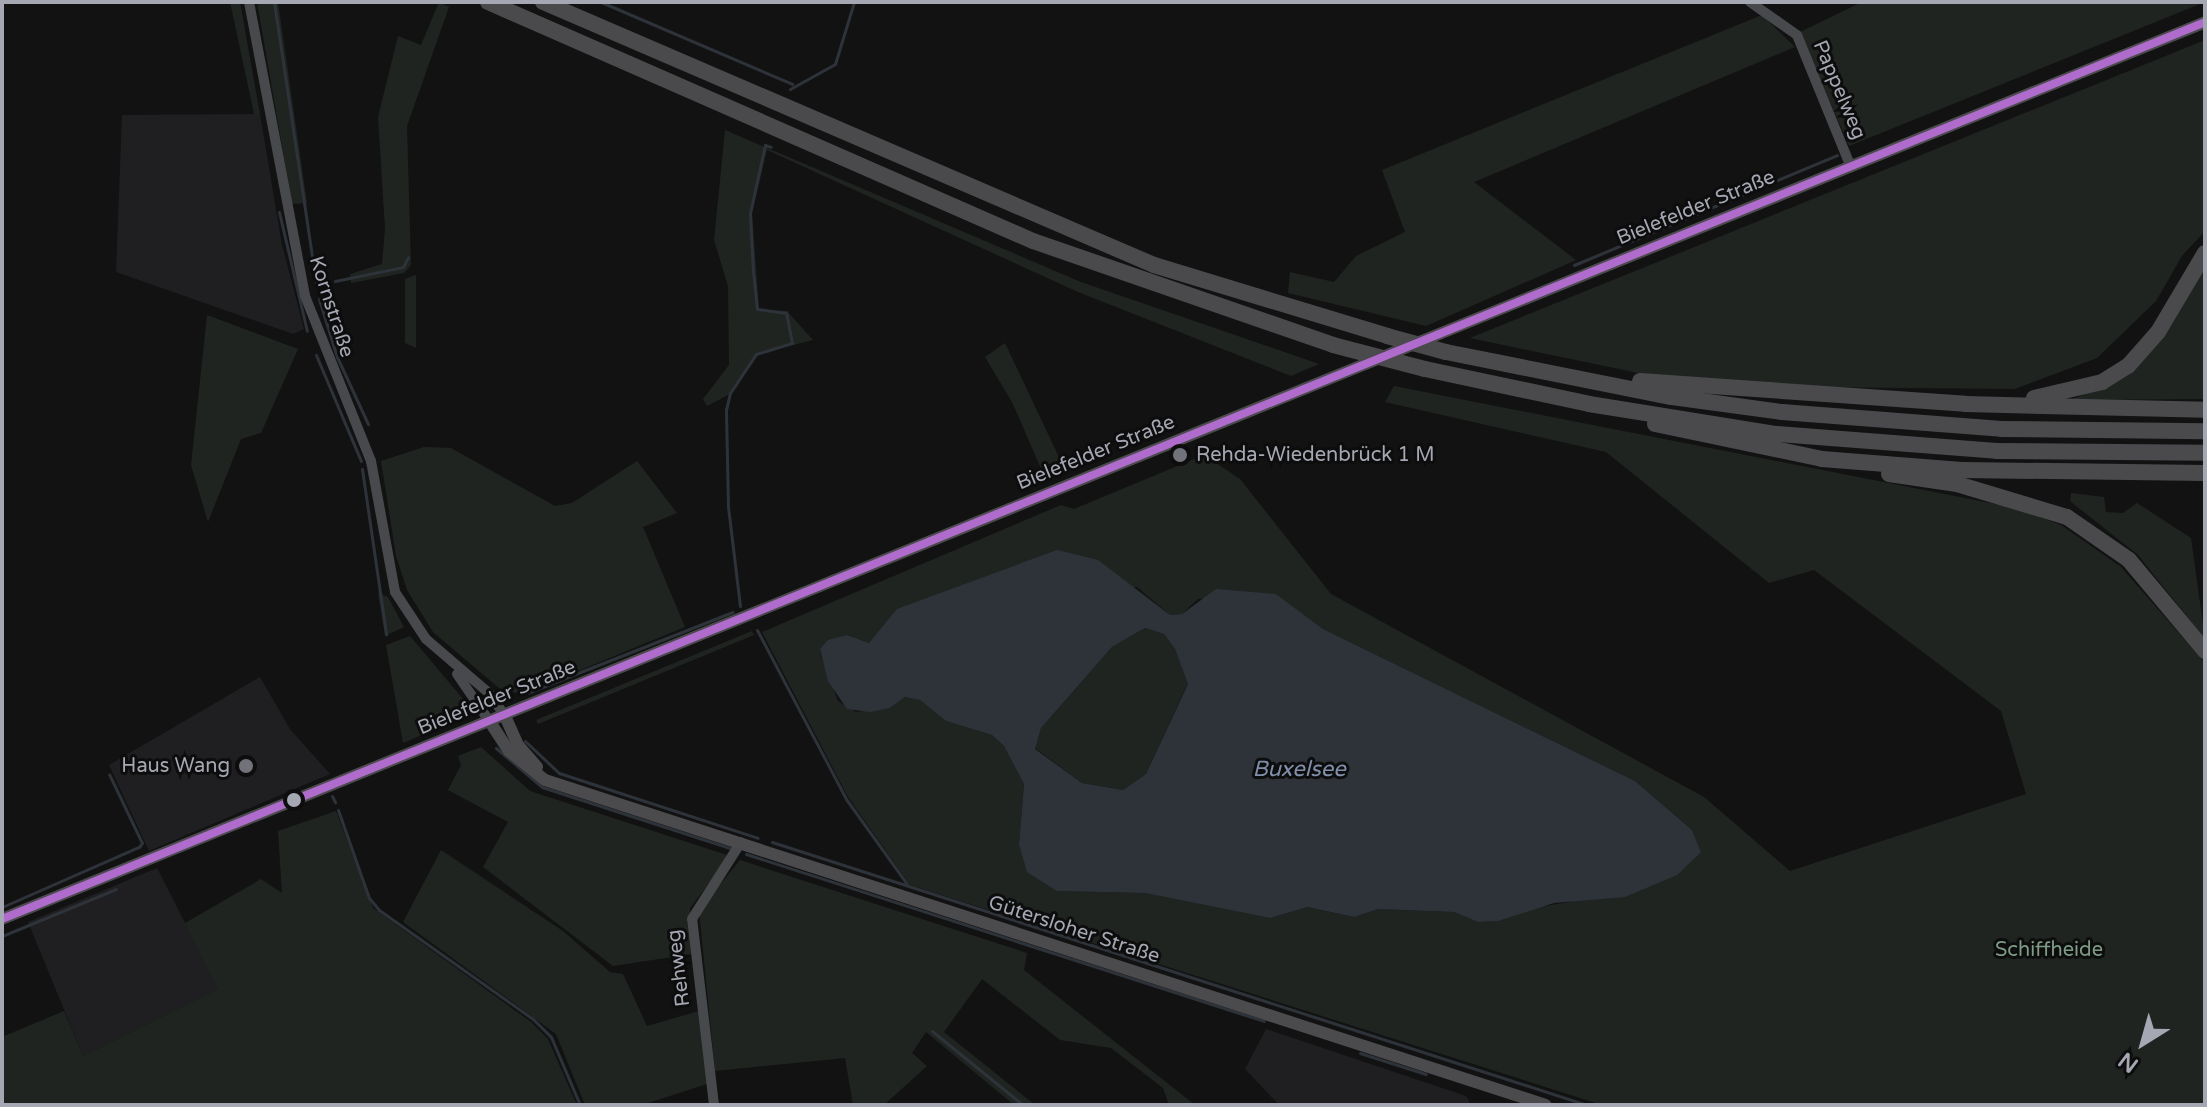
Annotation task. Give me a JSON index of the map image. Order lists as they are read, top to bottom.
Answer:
{
  "streets": {
    "main road": ["Bielefelder Straße", "Gütersloher Straße"],
    "street": ["Pappelweg", "Kornstraße", "Rehweg"]
  },
  "crossings": [
    ["Pappelweg", "Bielefelder Straße"],
    ["Bielefelder Straße", "Kornstraße"],
    ["Bielefelder Straße", "Gütersloher Straße"],
    ["Kornstraße", "Gütersloher Straße"],
    ["Gütersloher Straße", "Rehweg"]
  ],
  "water": ["Buxelsee"],
  "parks": ["Schiffheide"],
  "places": ["Rehda-Wiedenbrück 1 M", "Haus Wang"],
  "north": "bottom left"
}
